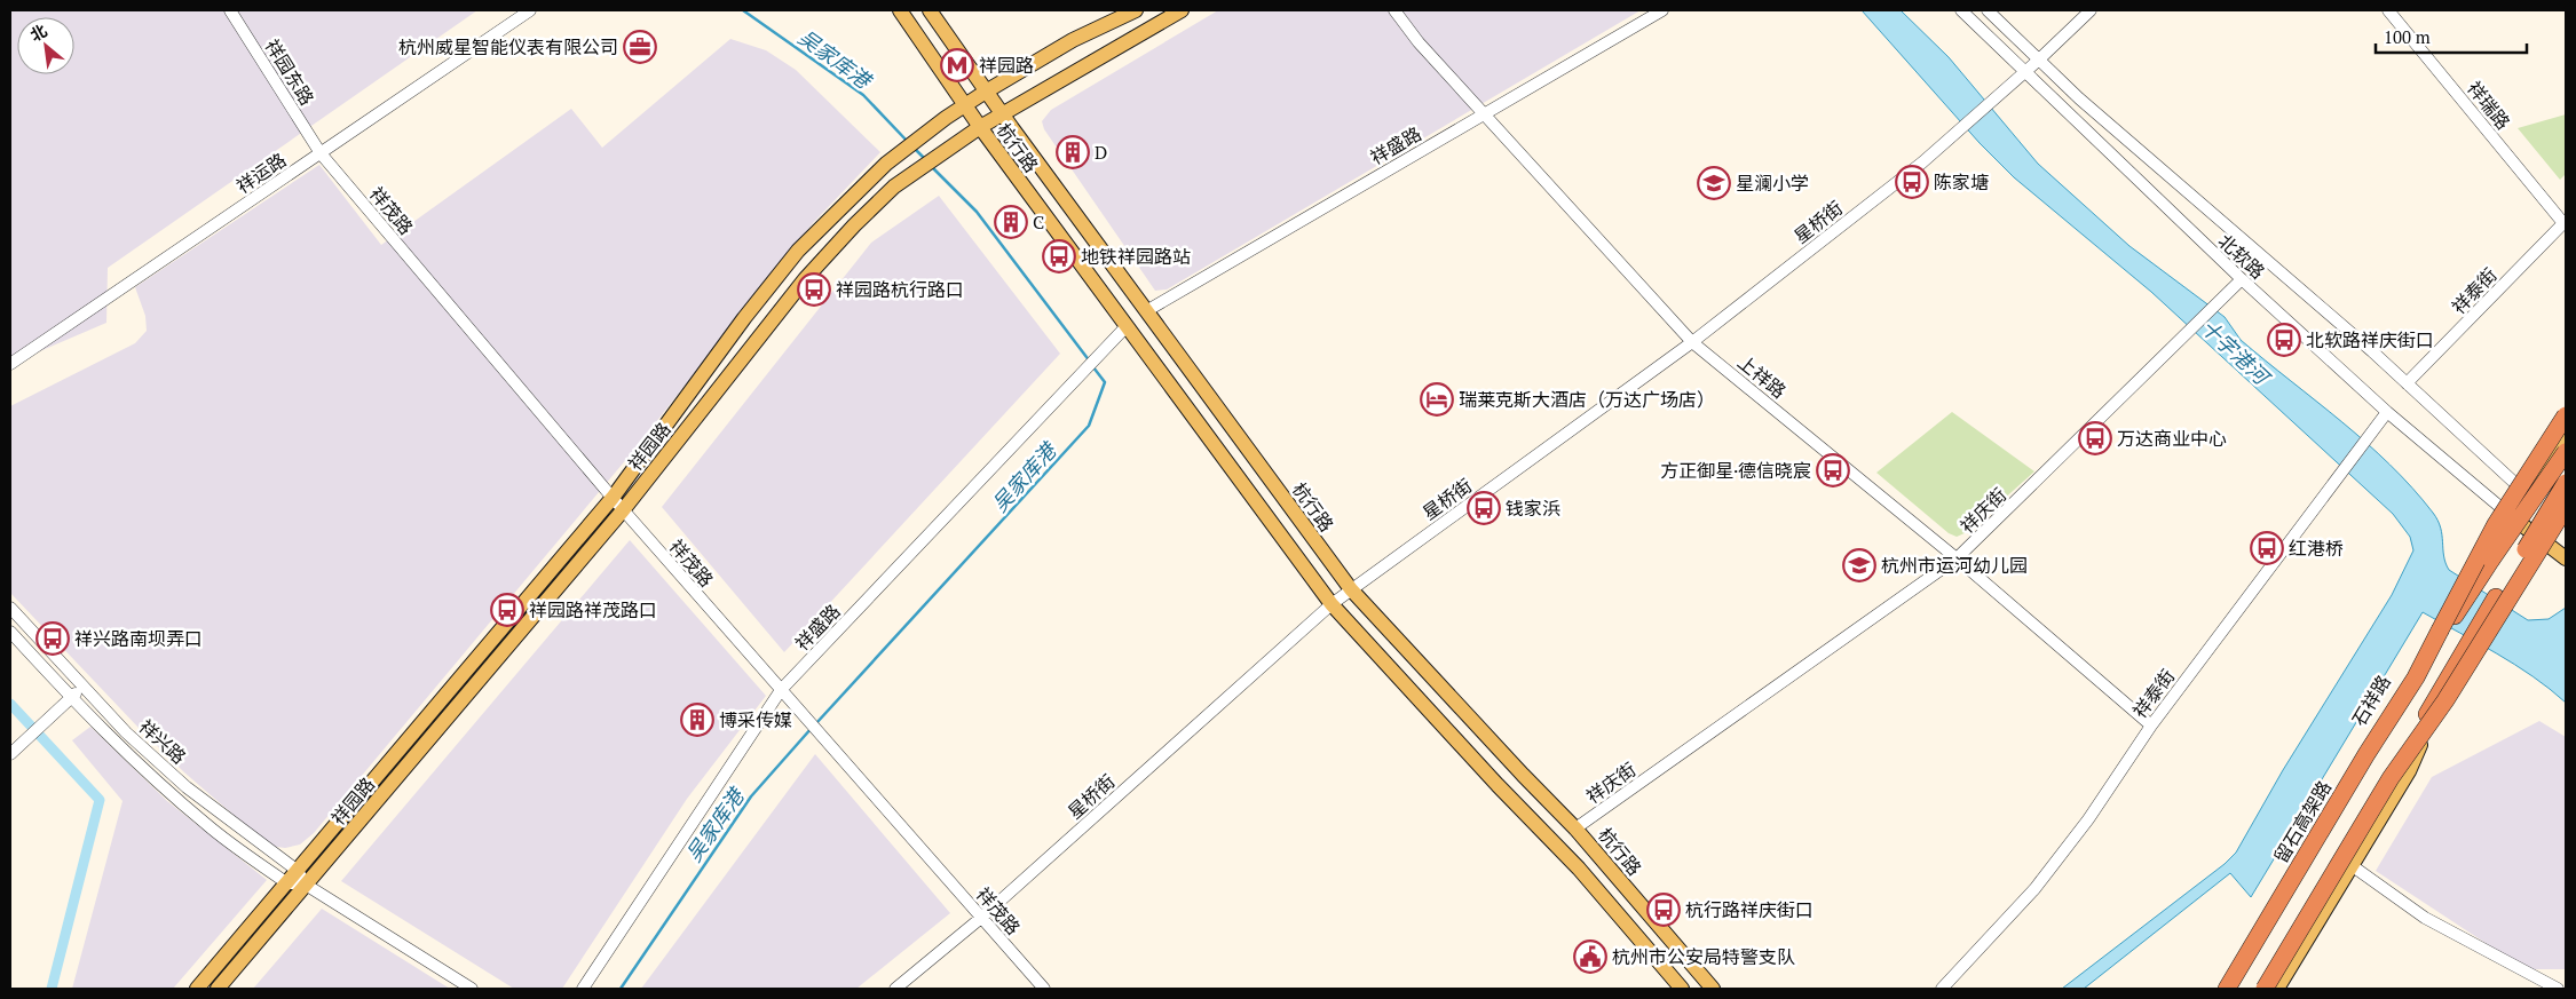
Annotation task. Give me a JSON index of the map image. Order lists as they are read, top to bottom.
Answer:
{
  "streets": {
    "highway": ["留石高架路"],
    "main road": ["杭行路", "祥园路", "石祥路"],
    "street": [
      "祥园东路",
      "祥瑞路",
      "祥盛路",
      "祥运路",
      "祥茂路",
      "星桥街",
      "北软路",
      "祥泰街",
      "上祥路",
      "祥庆街",
      "祥兴路"
    ]
  },
  "crossings": [
    ["祥园东路", "祥运路"],
    ["祥园东路", "祥茂路"],
    ["祥瑞路", "祥泰街"],
    ["祥盛路", "杭行路"],
    ["祥盛路", "祥茂路"],
    ["祥盛路", "上祥路"],
    ["杭行路", "星桥街"],
    ["杭行路", "祥园路"],
    ["杭行路", "祥庆街"],
    ["祥运路", "祥茂路"],
    ["祥茂路", "星桥街"],
    ["祥茂路", "祥园路"],
    ["星桥街", "北软路"],
    ["星桥街", "上祥路"],
    ["北软路", "祥泰街"],
    ["北软路", "祥庆街"],
    ["北软路", "石祥路"],
    ["祥泰街", "上祥路"],
    ["上祥路", "祥庆街"],
    ["祥园路", "祥兴路"]
  ],
  "water": ["吴家库港", "十字港河"],
  "places": {
    "office": ["杭州威星智能仪表有限公司"],
    "metro station": ["祥园路"],
    "building": ["D", "C", "博采传媒"],
    "bus stop": [
      "陈家塘",
      "地铁祥园路站",
      "祥园路杭行路口",
      "北软路祥庆街口",
      "万达商业中心",
      "方正御星·德信晓宸",
      "钱家浜",
      "红港桥",
      "祥园路祥茂路口",
      "祥兴路南坝弄口",
      "杭行路祥庆街口"
    ],
    "school or university": ["星澜小学", "杭州市运河幼儿园"],
    "hotel": ["瑞莱克斯大酒店（万达广场店）"],
    "public building": ["杭州市公安局特警支队"]
  },
  "scale_bar": "100 m",
  "north": "top left"
}
